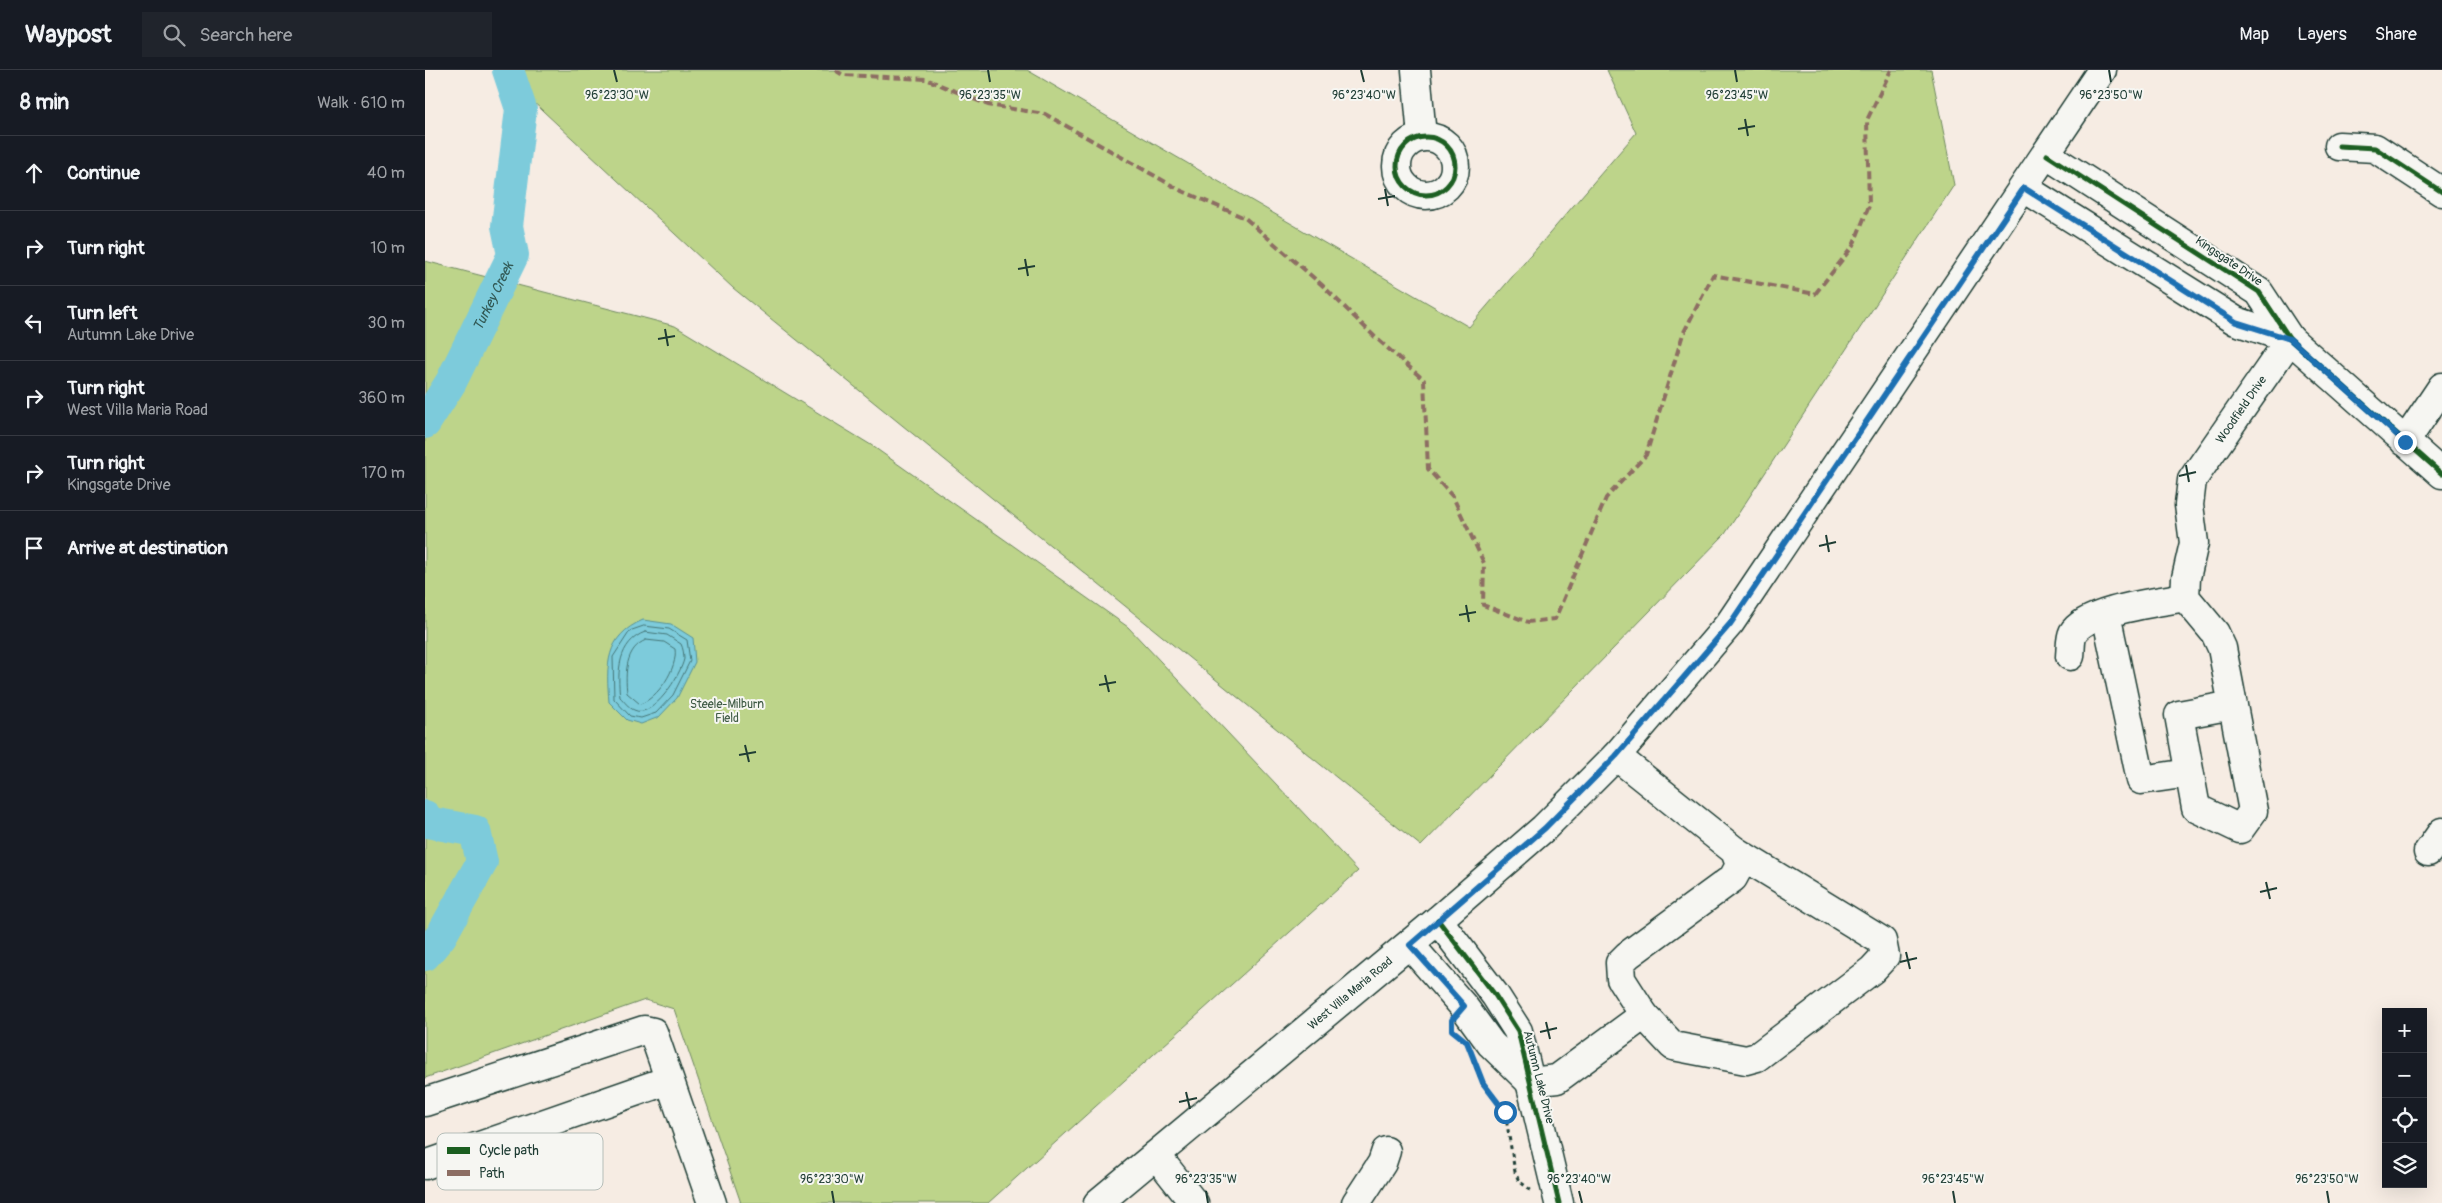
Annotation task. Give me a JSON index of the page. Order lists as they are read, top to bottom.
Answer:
{
  "streets": {
    "street": [
      "Kingsgate Drive",
      "Woodfield Drive",
      "West Villa Maria Road",
      "Autumn Lake Drive"
    ]
  },
  "crossings": [
    ["Kingsgate Drive", "Woodfield Drive"],
    ["Kingsgate Drive", "West Villa Maria Road"],
    ["West Villa Maria Road", "Autumn Lake Drive"]
  ],
  "water": ["Turkey Creek"],
  "parks": ["Steele-Milburn Field"],
  "legend": ["Cycle path", "Path"],
  "page": {
    "header": "Waypost",
    "search": "Search here",
    "nav": ["Map", "Layers", "Share"],
    "heading": ["8 min", "Walk · 610 m"],
    "list": [
      ["Continue", "40 m"],
      ["Turn right", "10 m"],
      ["Turn left", "Autumn Lake Drive", "30 m"],
      ["Turn right", "West Villa Maria Road", "360 m"],
      ["Turn right", "Kingsgate Drive", "170 m"],
      "Arrive at destination"
    ],
    "map_buttons": ["+", "−"]
  },
  "coordinates": [
    "96°23'30\"W",
    "96°23'35\"W",
    "96°23'40\"W",
    "96°23'45\"W",
    "96°23'50\"W"
  ]
}
